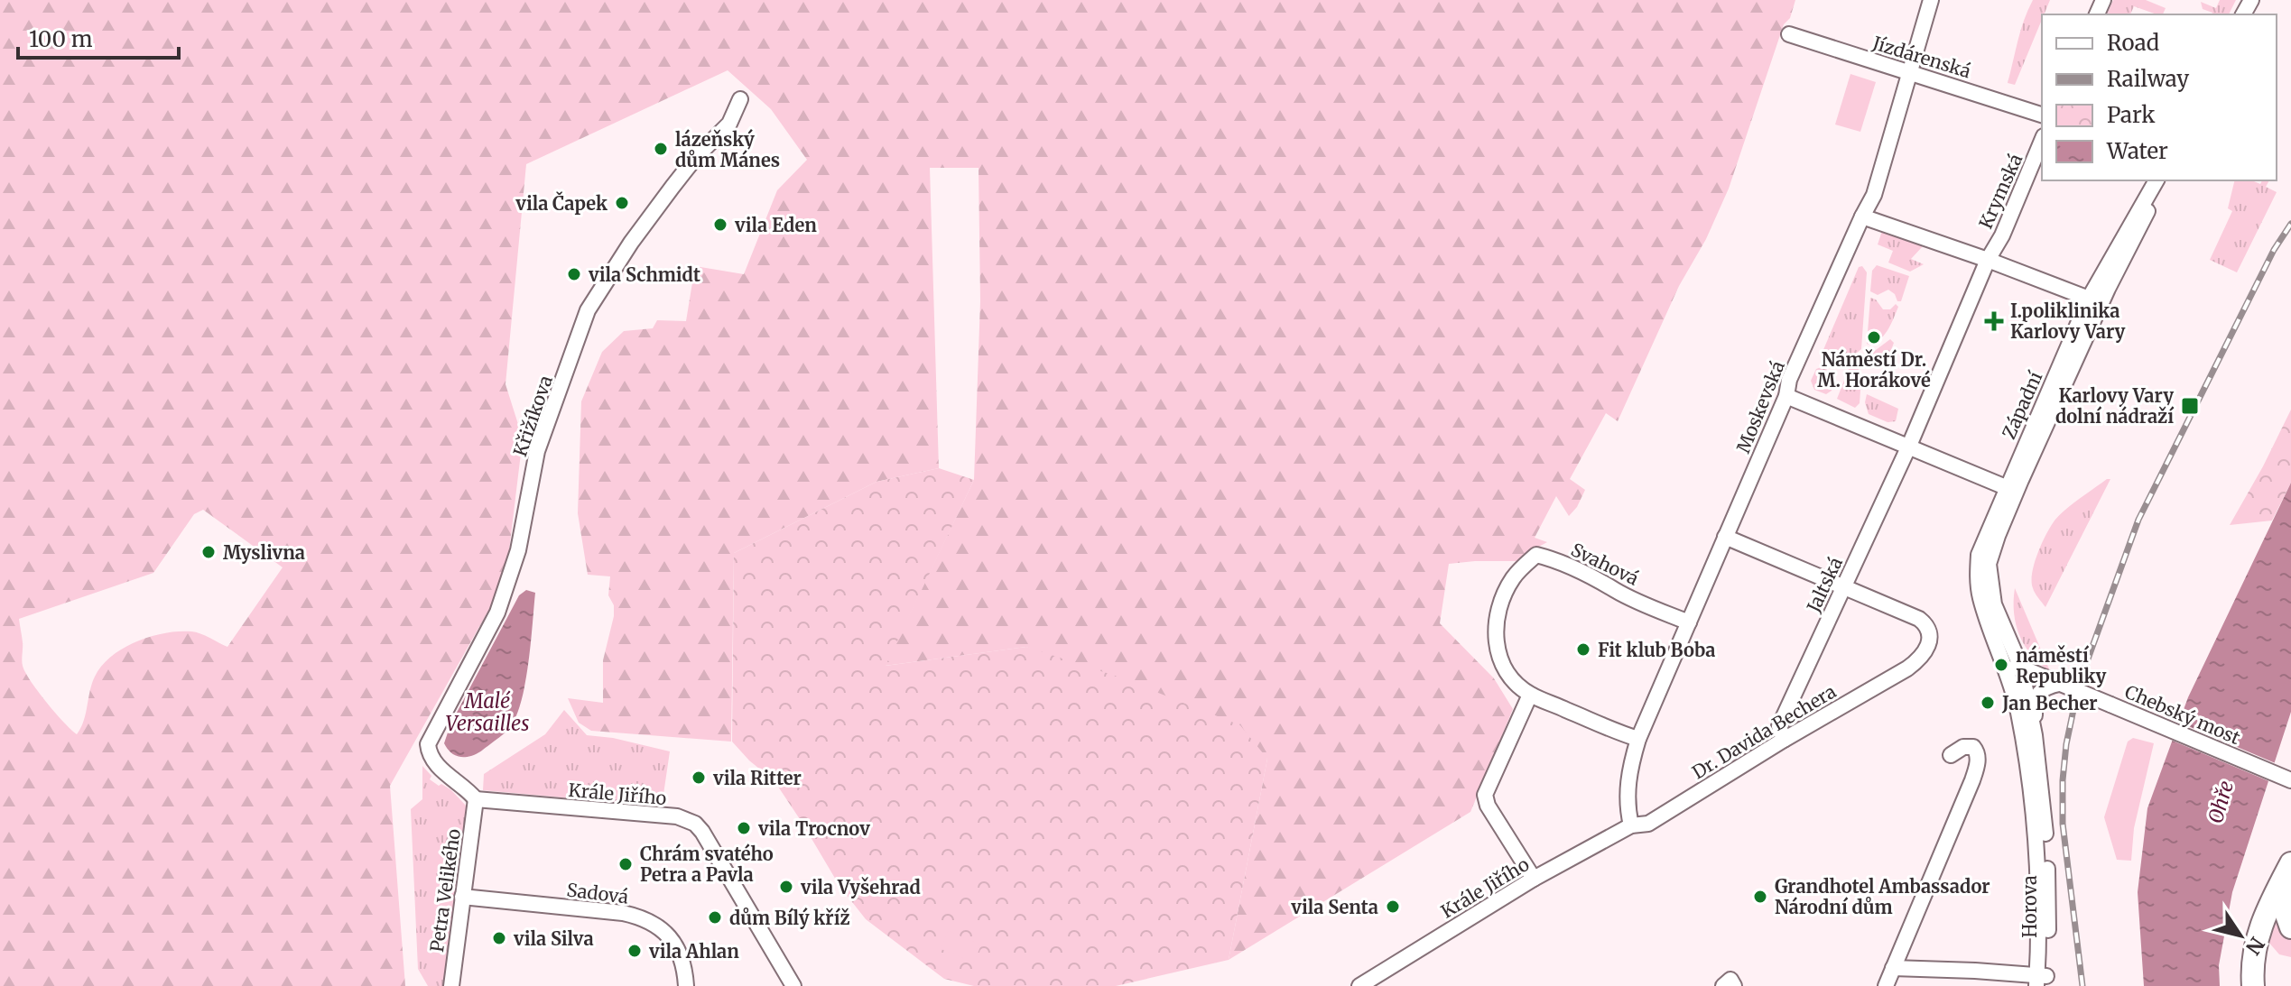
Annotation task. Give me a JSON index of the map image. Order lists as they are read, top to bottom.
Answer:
{
  "streets": {
    "street": [
      "Jízdárenská",
      "Krymská",
      "Západní",
      "Moskevská",
      "Křižíkova",
      "Svahová",
      "Jaltská",
      "Chebský most",
      "Dr. Davida Bechera",
      "Krále Jiřího",
      "Petra Velikého",
      "Sadová",
      "Horova"
    ]
  },
  "crossings": [
    ["Jízdárenská", "Moskevská"],
    ["Moskevská", "Svahová"],
    ["Moskevská", "Dr. Davida Bechera"],
    ["Moskevská", "Krále Jiřího"],
    ["Křižíkova", "Krále Jiřího"],
    ["Křižíkova", "Petra Velikého"],
    ["Jaltská", "Dr. Davida Bechera"],
    ["Dr. Davida Bechera", "Krále Jiřího"],
    ["Krále Jiřího", "Petra Velikého"],
    ["Petra Velikého", "Sadová"]
  ],
  "water": ["Malé Versailles", "Ohře"],
  "places": {
    "other": [
      "lázeňský dům Mánes",
      "vila Čapek",
      "vila Eden",
      "vila Schmidt",
      "Náměstí Dr. M. Horákové",
      "Myslivna",
      "Fit klub Boba",
      "náměstí Republiky",
      "Jan Becher",
      "vila Ritter",
      "vila Trocnov",
      "Chrám svatého Petra a Pavla",
      "vila Vyšehrad",
      "Grandhotel Ambassador Národní dům",
      "vila Senta",
      "dům Bílý kříž",
      "vila Silva",
      "vila Ahlan"
    ],
    "health": ["I.poliklinika Karlovy Vary"],
    "transit": ["Karlovy Vary dolní nádraží"]
  },
  "legend": [
    "Road",
    "Railway",
    "Park",
    "Water"
  ],
  "scale_bar": "100 m",
  "north": "bottom right"
}
